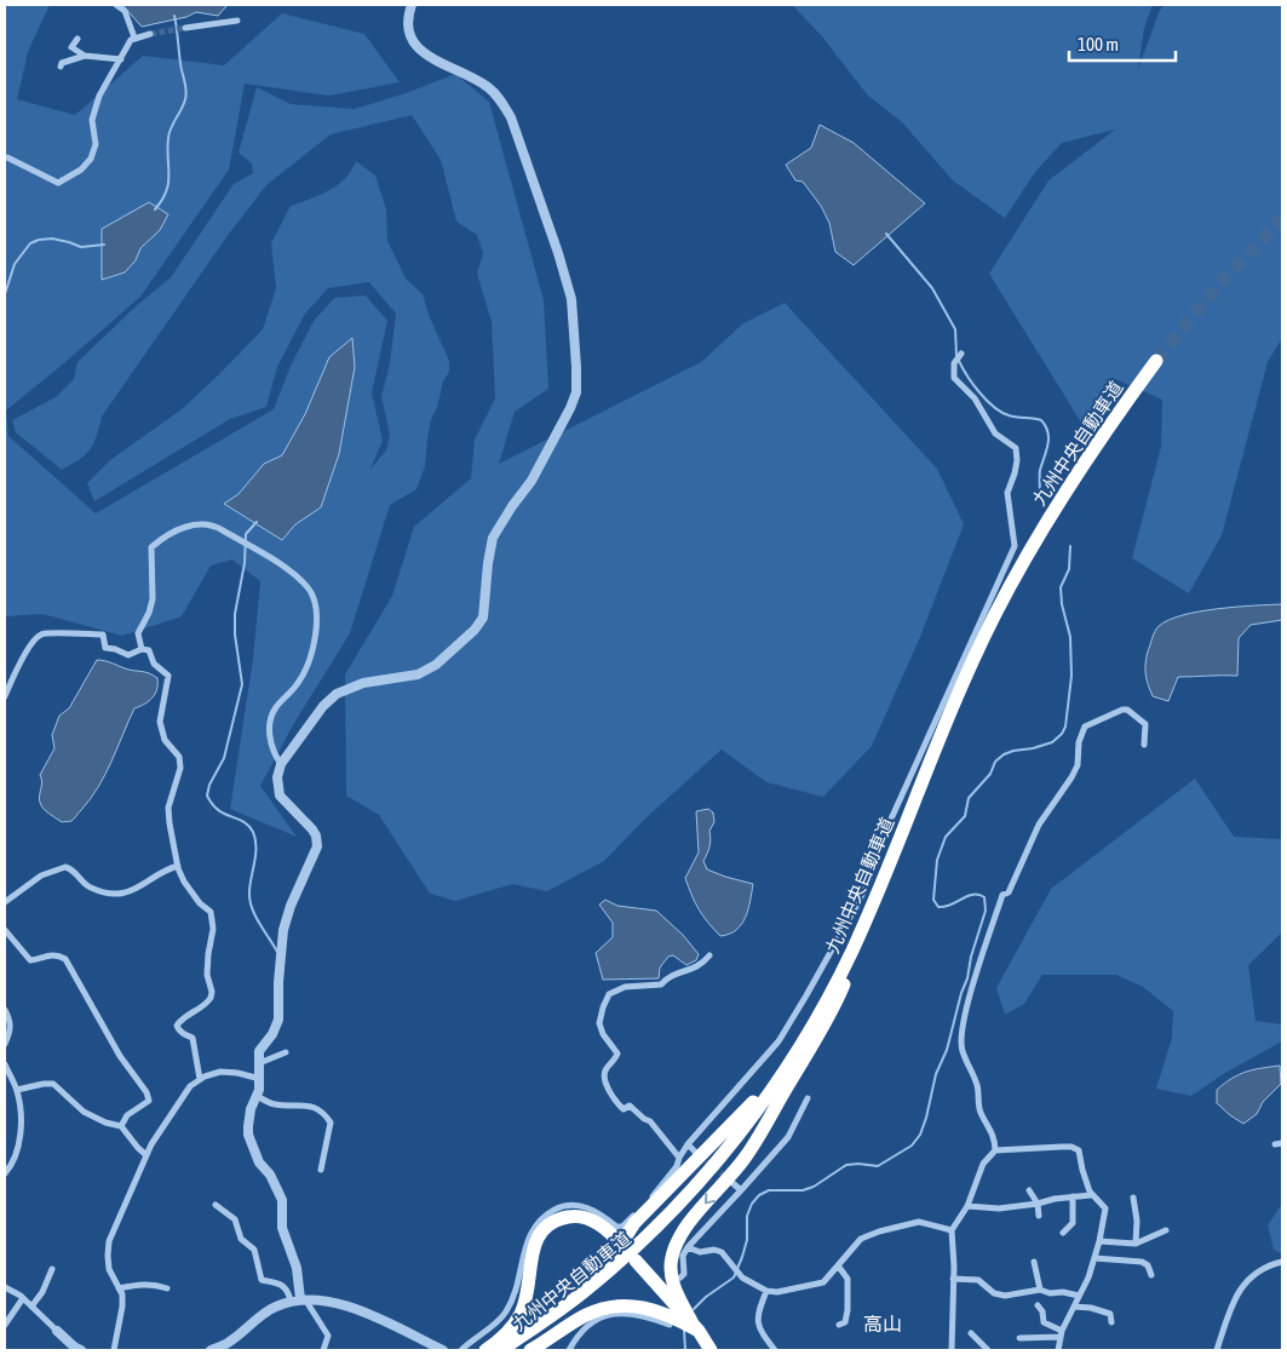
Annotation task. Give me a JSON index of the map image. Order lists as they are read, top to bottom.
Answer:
{
  "streets": {
    "highway": ["九州中央自動車道"]
  },
  "districts": ["高山"],
  "scale_bar": "100 m"
}
